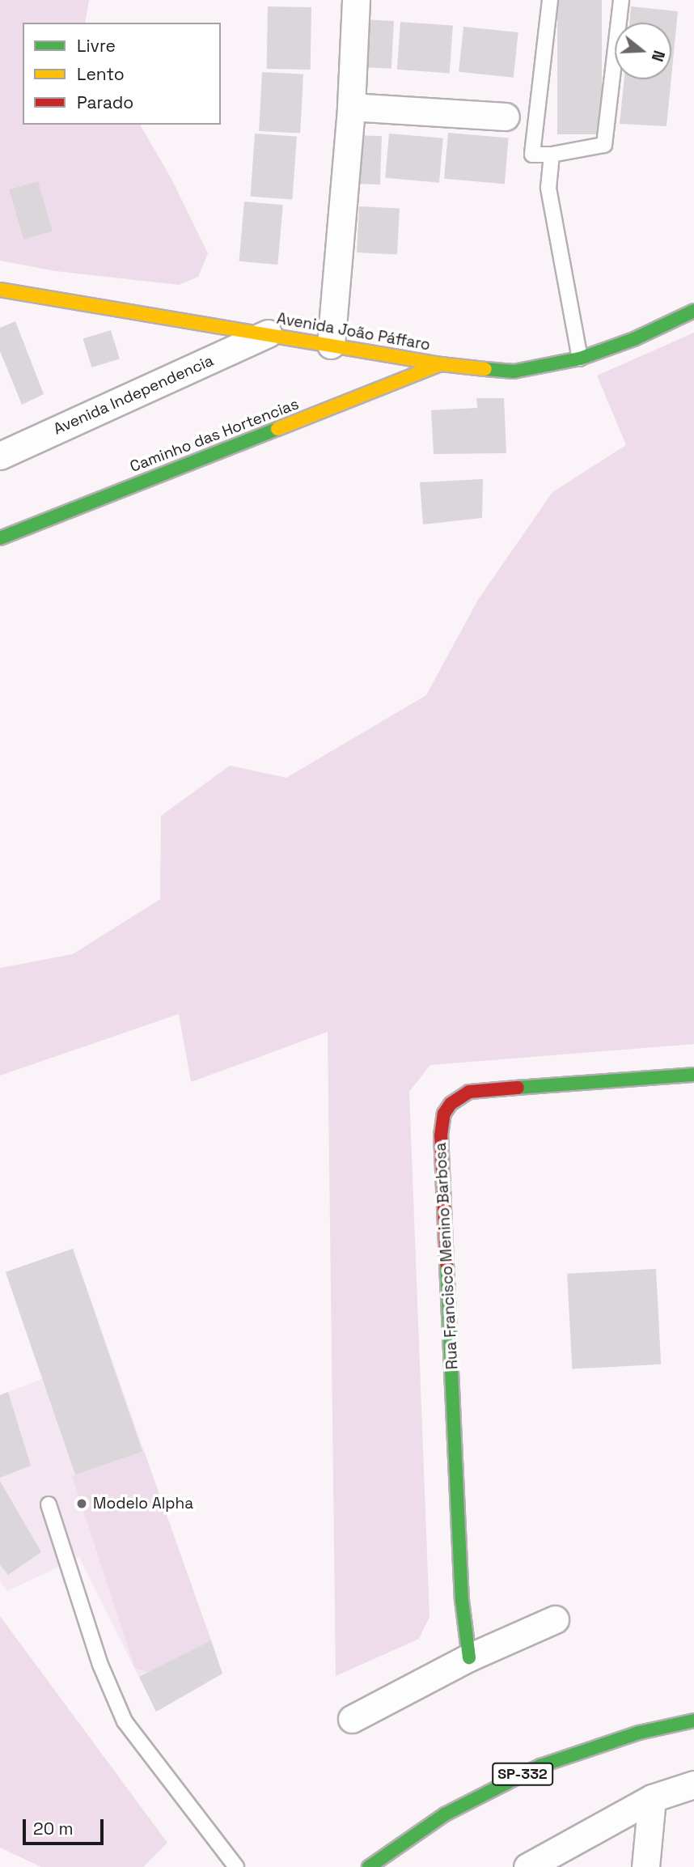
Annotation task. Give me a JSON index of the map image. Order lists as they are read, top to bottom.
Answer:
{
  "streets": {
    "street": [
      "Avenida João Páffaro",
      "Avenida Independencia",
      "Caminho das Hortencias",
      "Rua Francisco Menino Barbosa",
      "SP-332"
    ]
  },
  "crossings": [
    ["Avenida João Páffaro", "Avenida Independencia"],
    ["Avenida João Páffaro", "Caminho das Hortencias"]
  ],
  "places": ["Modelo Alpha"],
  "legend": ["Livre", "Lento", "Parado"],
  "scale_bar": "20 m",
  "north": "right"
}
